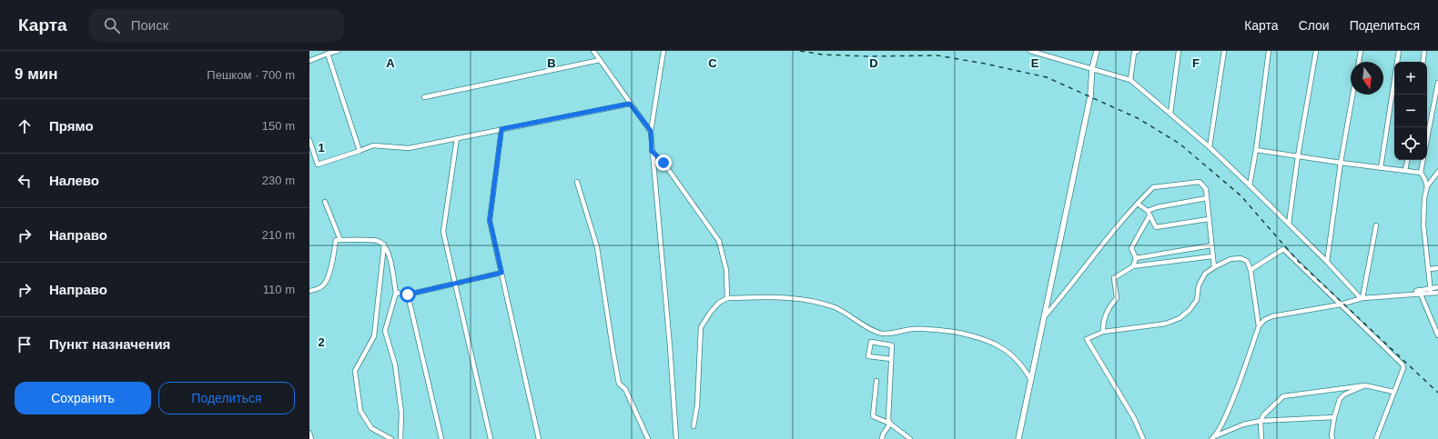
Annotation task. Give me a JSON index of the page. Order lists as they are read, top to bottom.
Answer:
{
  "north": "bottom",
  "page": {
    "header": "Карта",
    "search": "Поиск",
    "nav": ["Карта", "Слои", "Поделиться"],
    "heading": ["9 мин", "Пешком · 700 m"],
    "map_buttons": ["+", "−"],
    "list": [
      ["Прямо", "150 m"],
      ["Налево", "230 m"],
      ["Направо", "210 m"],
      ["Направо", "110 m"],
      "Пункт назначения"
    ],
    "buttons": ["Сохранить", "Поделиться"]
  },
  "grid": {
    "columns": [
      "A",
      "B",
      "C",
      "D",
      "E",
      "F"
    ],
    "rows": ["1", "2"]
  }
}
